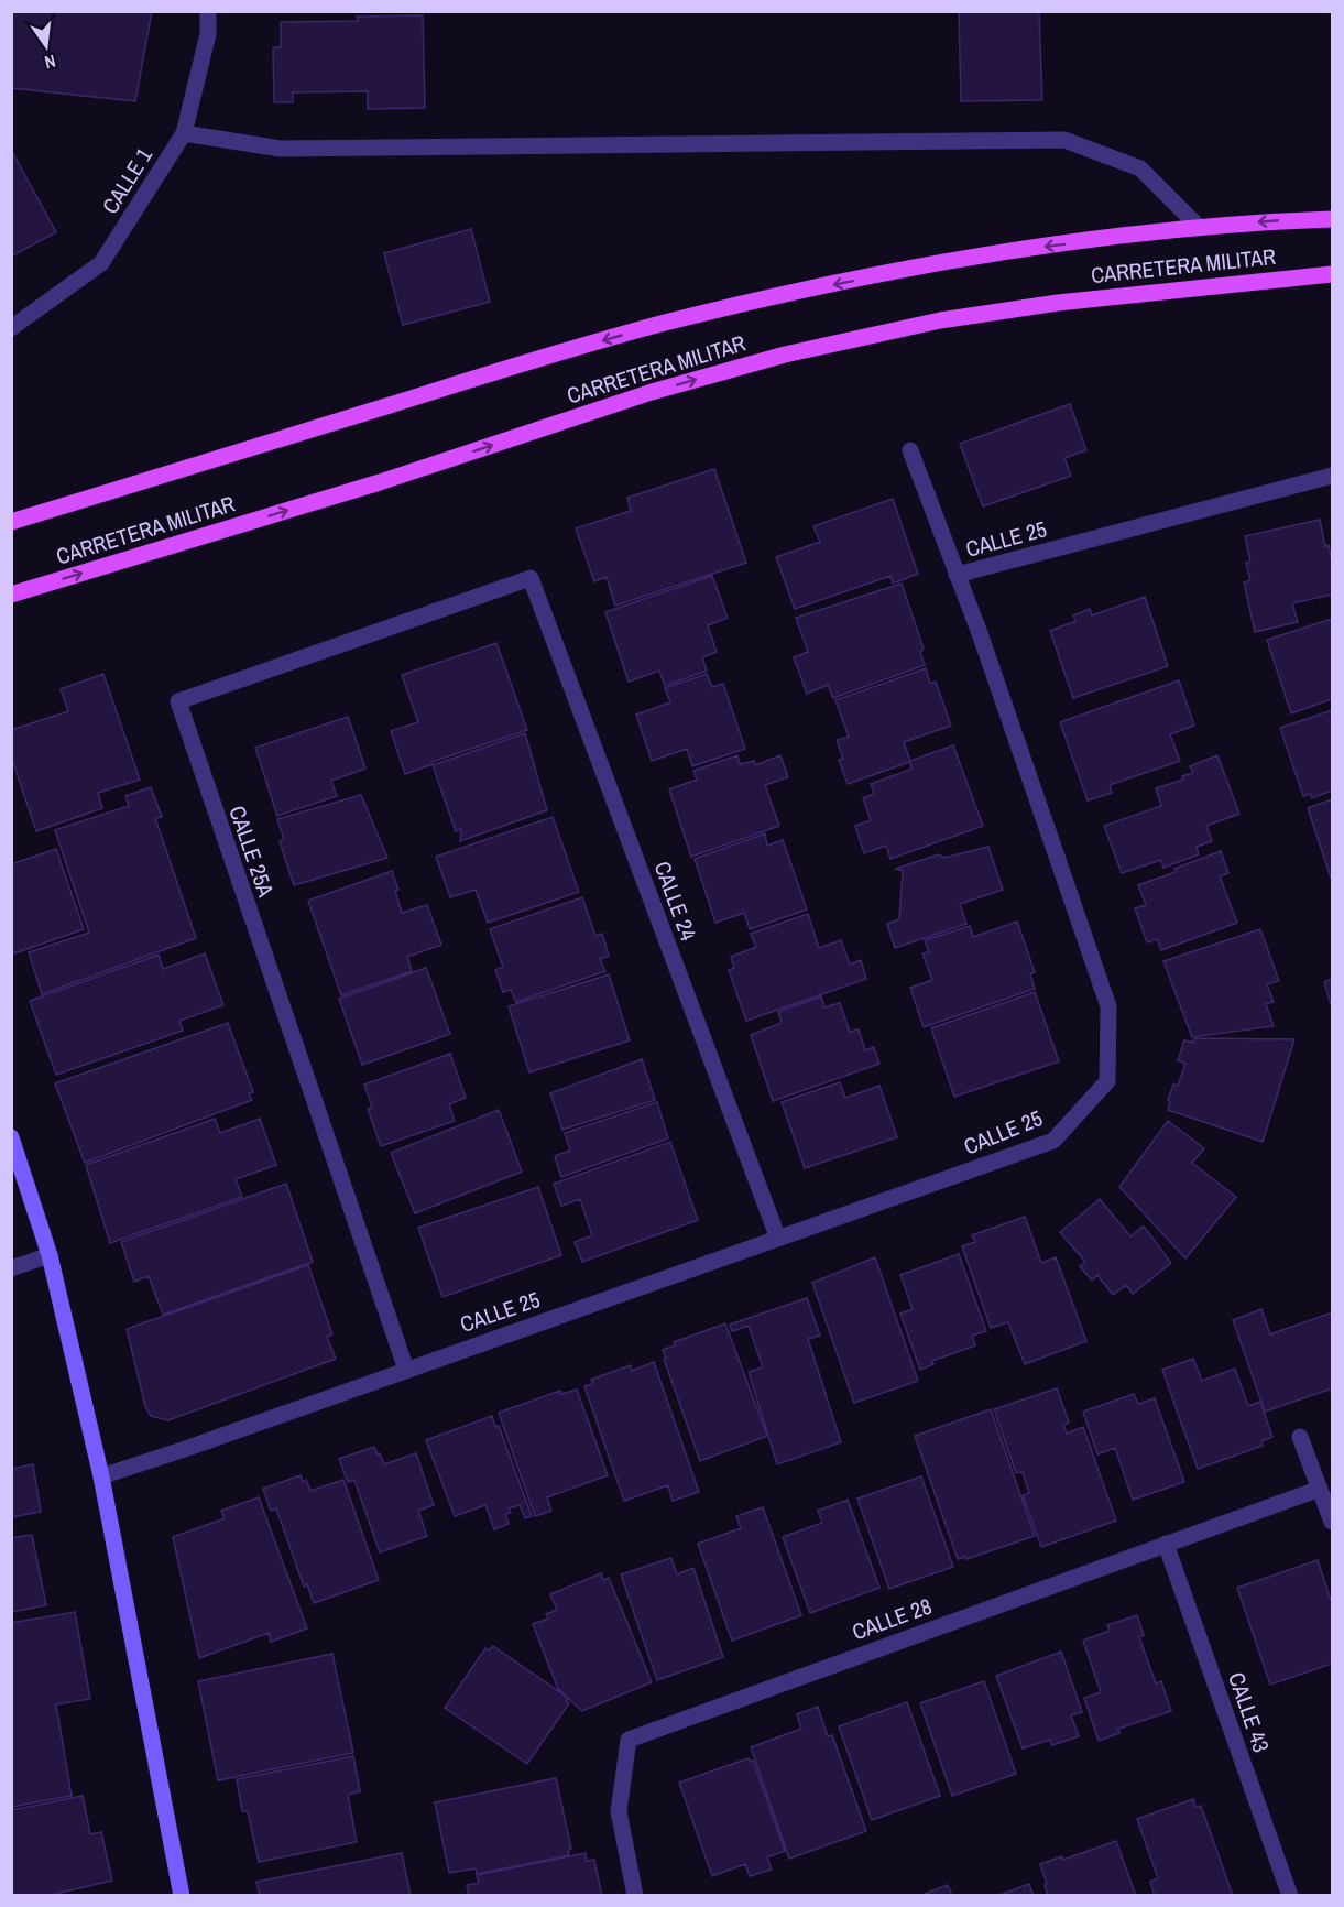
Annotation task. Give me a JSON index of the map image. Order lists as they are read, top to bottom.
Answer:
{
  "streets": {
    "main road": ["CARRETERA MILITAR"],
    "street": [
      "CALLE 1",
      "CALLE 25",
      "CALLE 25A",
      "CALLE 24",
      "CALLE 28",
      "CALLE 43"
    ]
  },
  "crossings": [
    ["CALLE 25", "CALLE 25A"],
    ["CALLE 25", "CALLE 24"],
    ["CALLE 25A", "CALLE 24"],
    ["CALLE 28", "CALLE 43"]
  ],
  "north": "bottom"
}
